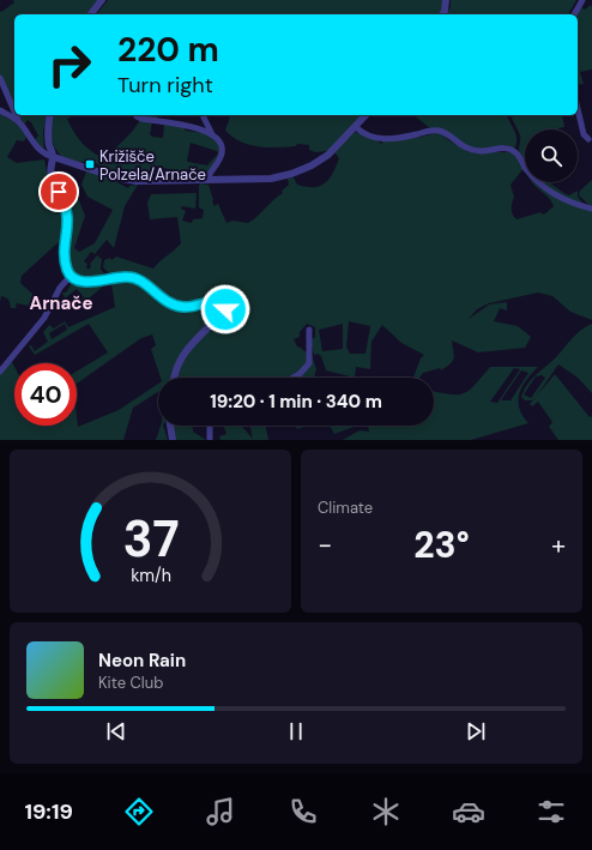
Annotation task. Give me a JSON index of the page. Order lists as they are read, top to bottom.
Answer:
{
  "districts": ["Arnače"],
  "places": {
    "transit": ["Križišče Polzela/Arnače"]
  },
  "page": {
    "turn": ["220 m", "Turn right"],
    "limit": "40",
    "trip": "19:20 · 1 min · 340 m",
    "tile": "Climate",
    "heat": ["−", "23°", "+"],
    "song": ["Neon Rain", "Kite Club"],
    "tabs": "19:19",
    "gauge": ["37", "km/h"]
  }
}
